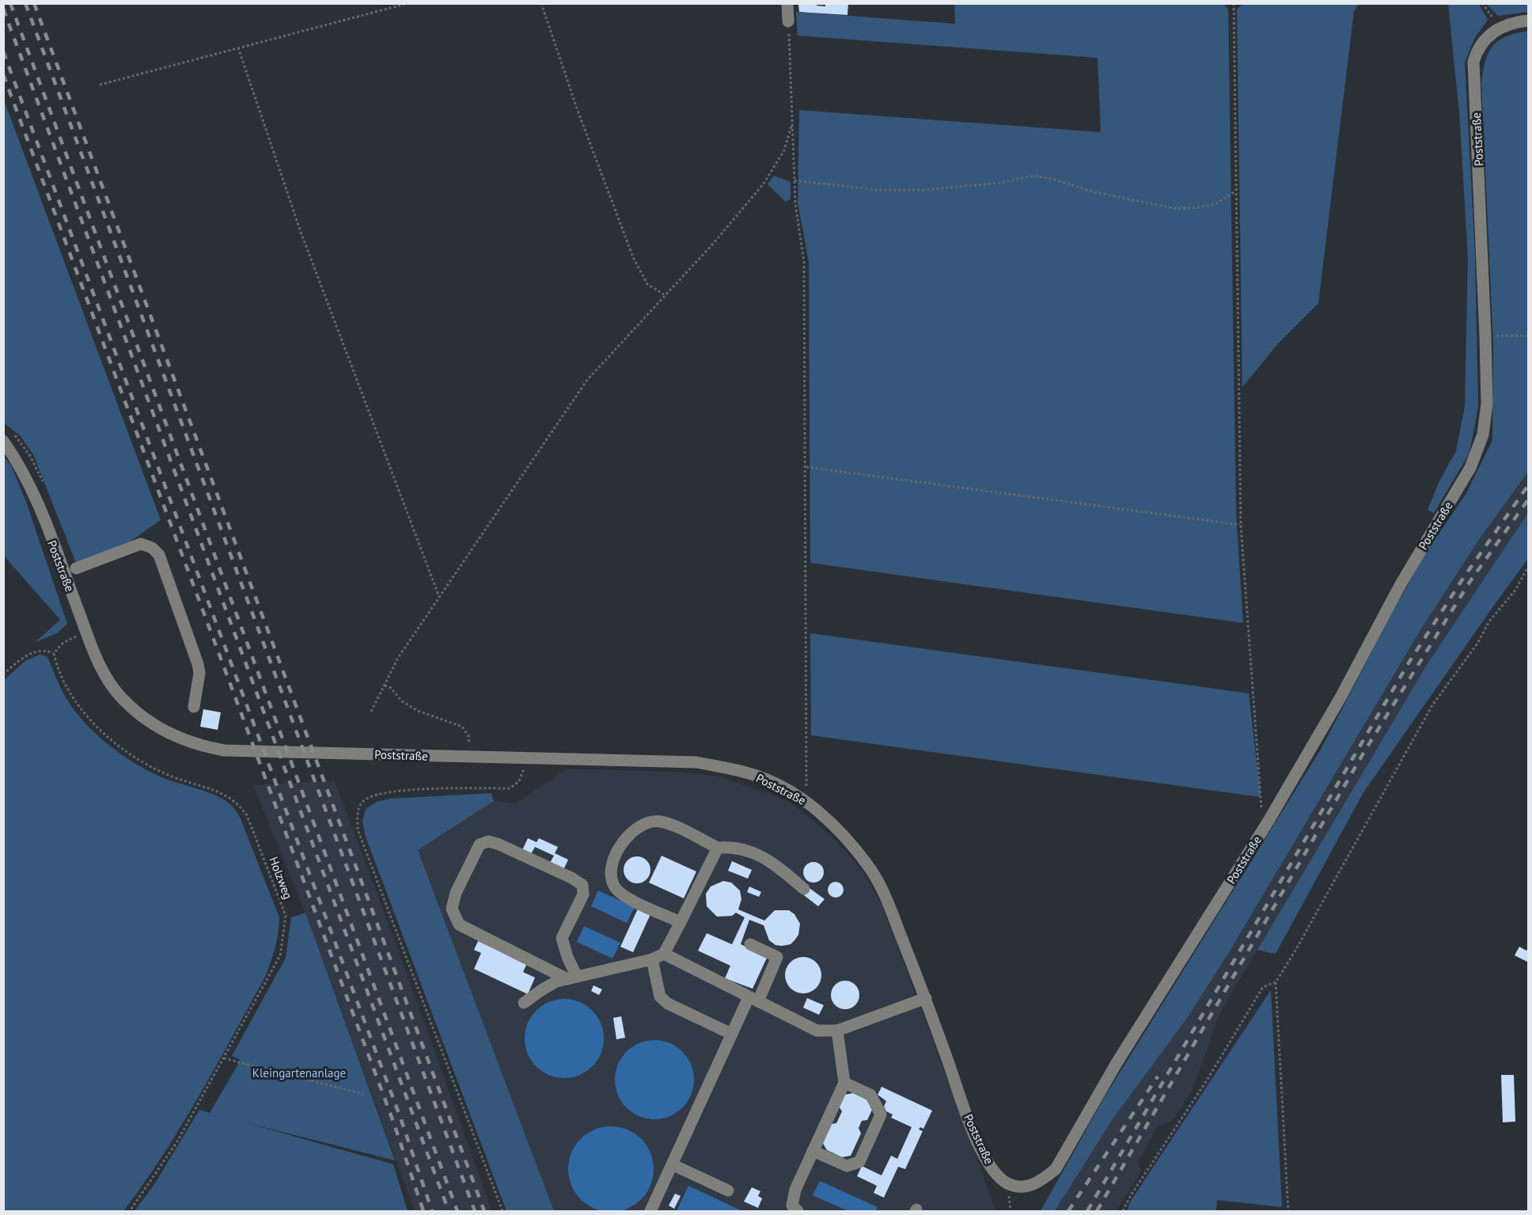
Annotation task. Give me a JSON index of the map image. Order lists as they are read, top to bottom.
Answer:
{
  "streets": {
    "street": ["Poststraße"],
    "path": ["Holzweg"]
  },
  "parks": ["Kleingartenanlage"]
}
